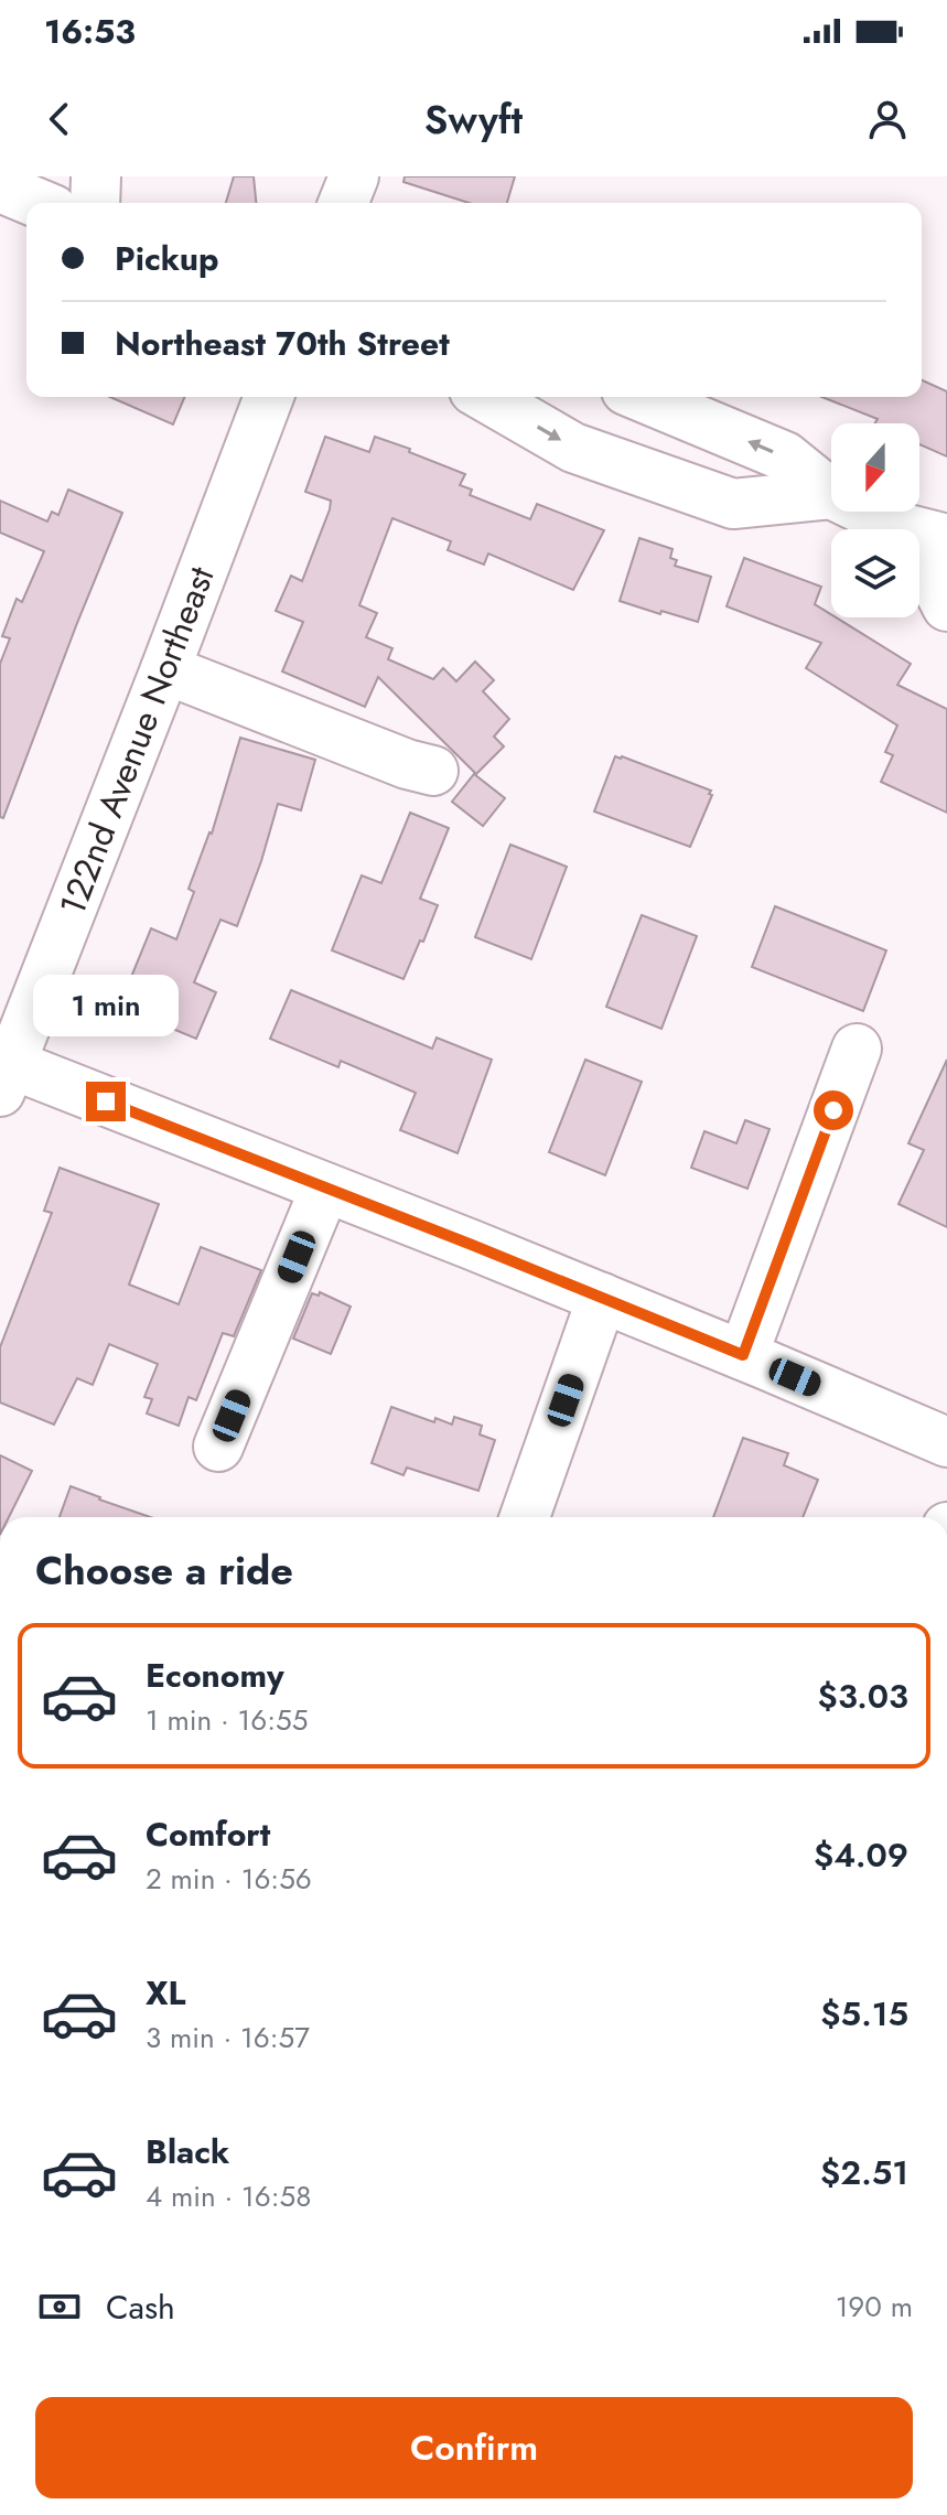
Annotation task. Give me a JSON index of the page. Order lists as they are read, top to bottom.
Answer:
{
  "streets": {
    "street": ["122nd Avenue Northeast"]
  },
  "north": "bottom",
  "page": {
    "status": "16:53",
    "header": "Swyft",
    "banner": ["Pickup", "Northeast 70th Street"],
    "bubble": "1 min",
    "heading": "Choose a ride",
    "list": [
      {
        "name": "Economy",
        "note": "1 min · 16:55",
        "value": "$3.03"
      },
      {
        "name": "Comfort",
        "note": "2 min · 16:56",
        "value": "$4.09"
      },
      {
        "name": "XL",
        "note": "3 min · 16:57",
        "value": "$5.15"
      },
      {
        "name": "Black",
        "note": "4 min · 16:58",
        "value": "$2.51"
      }
    ],
    "pay": ["Cash", "190 m"],
    "buttons": "Confirm"
  }
}
